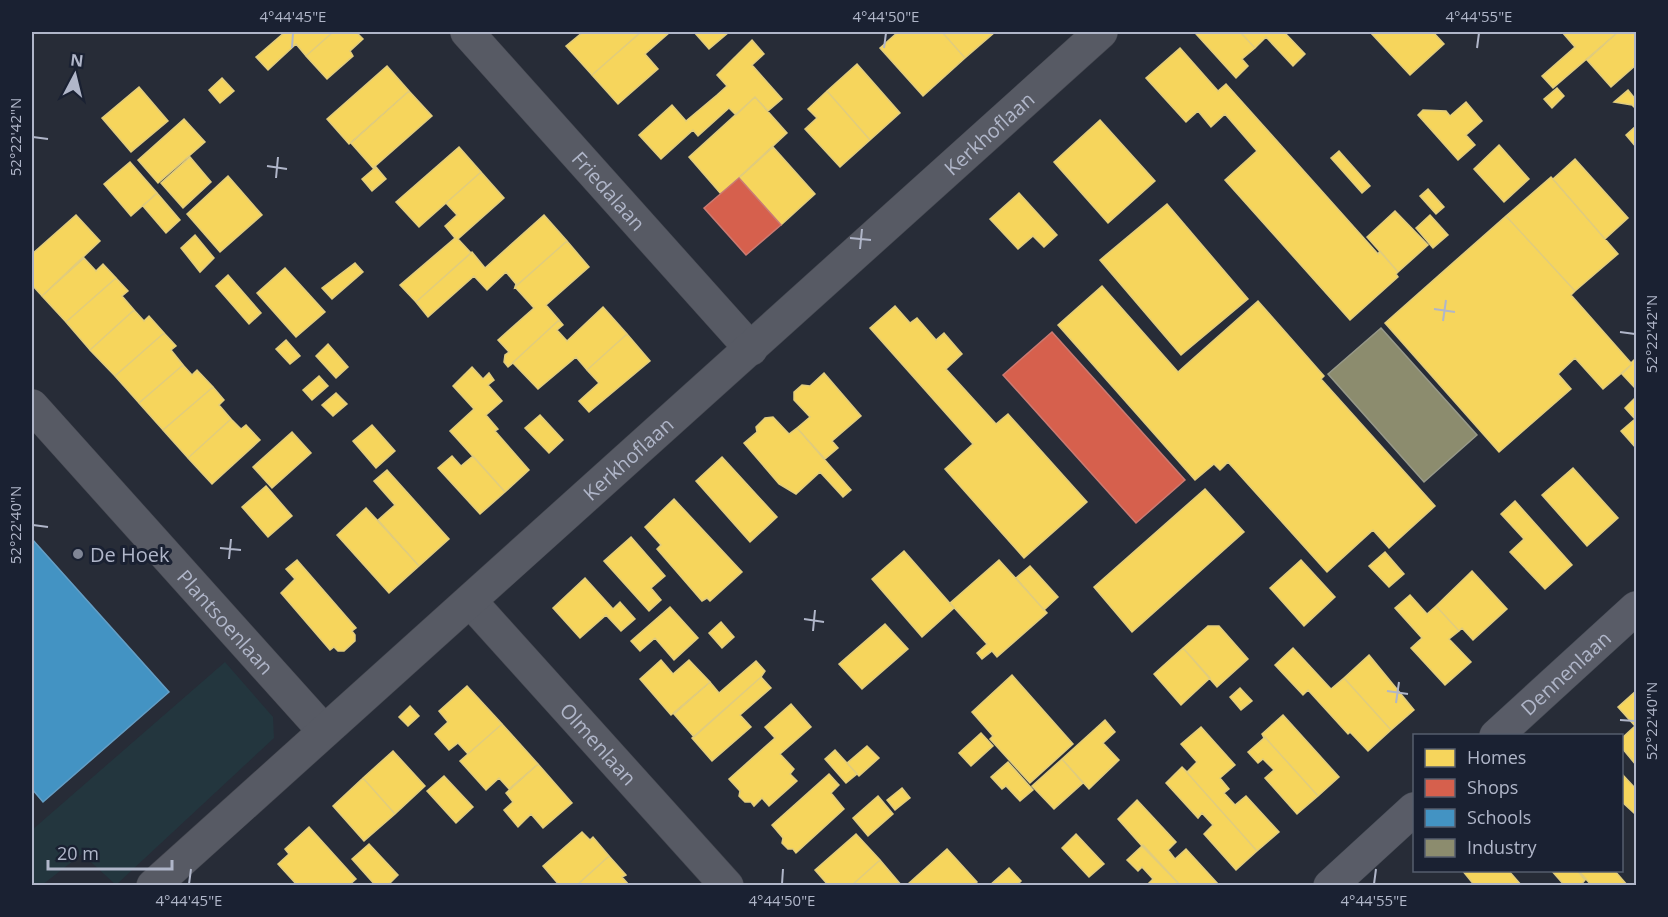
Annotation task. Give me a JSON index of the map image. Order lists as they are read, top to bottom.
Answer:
{
  "streets": {
    "main road": ["Dennenlaan"],
    "street": [
      "Kerkhoflaan",
      "Friedalaan",
      "Plantsoenlaan",
      "Olmenlaan"
    ]
  },
  "crossings": [
    ["Kerkhoflaan", "Friedalaan"],
    ["Kerkhoflaan", "Plantsoenlaan"],
    ["Kerkhoflaan", "Olmenlaan"]
  ],
  "places": ["De Hoek"],
  "legend": [
    "Homes",
    "Shops",
    "Schools",
    "Industry"
  ],
  "scale_bar": "20 m",
  "north": "top",
  "coordinates": [
    "4°44'45\"E",
    "4°44'50\"E",
    "4°44'55\"E",
    "52°22'42\"N",
    "52°22'40\"N"
  ]
}
